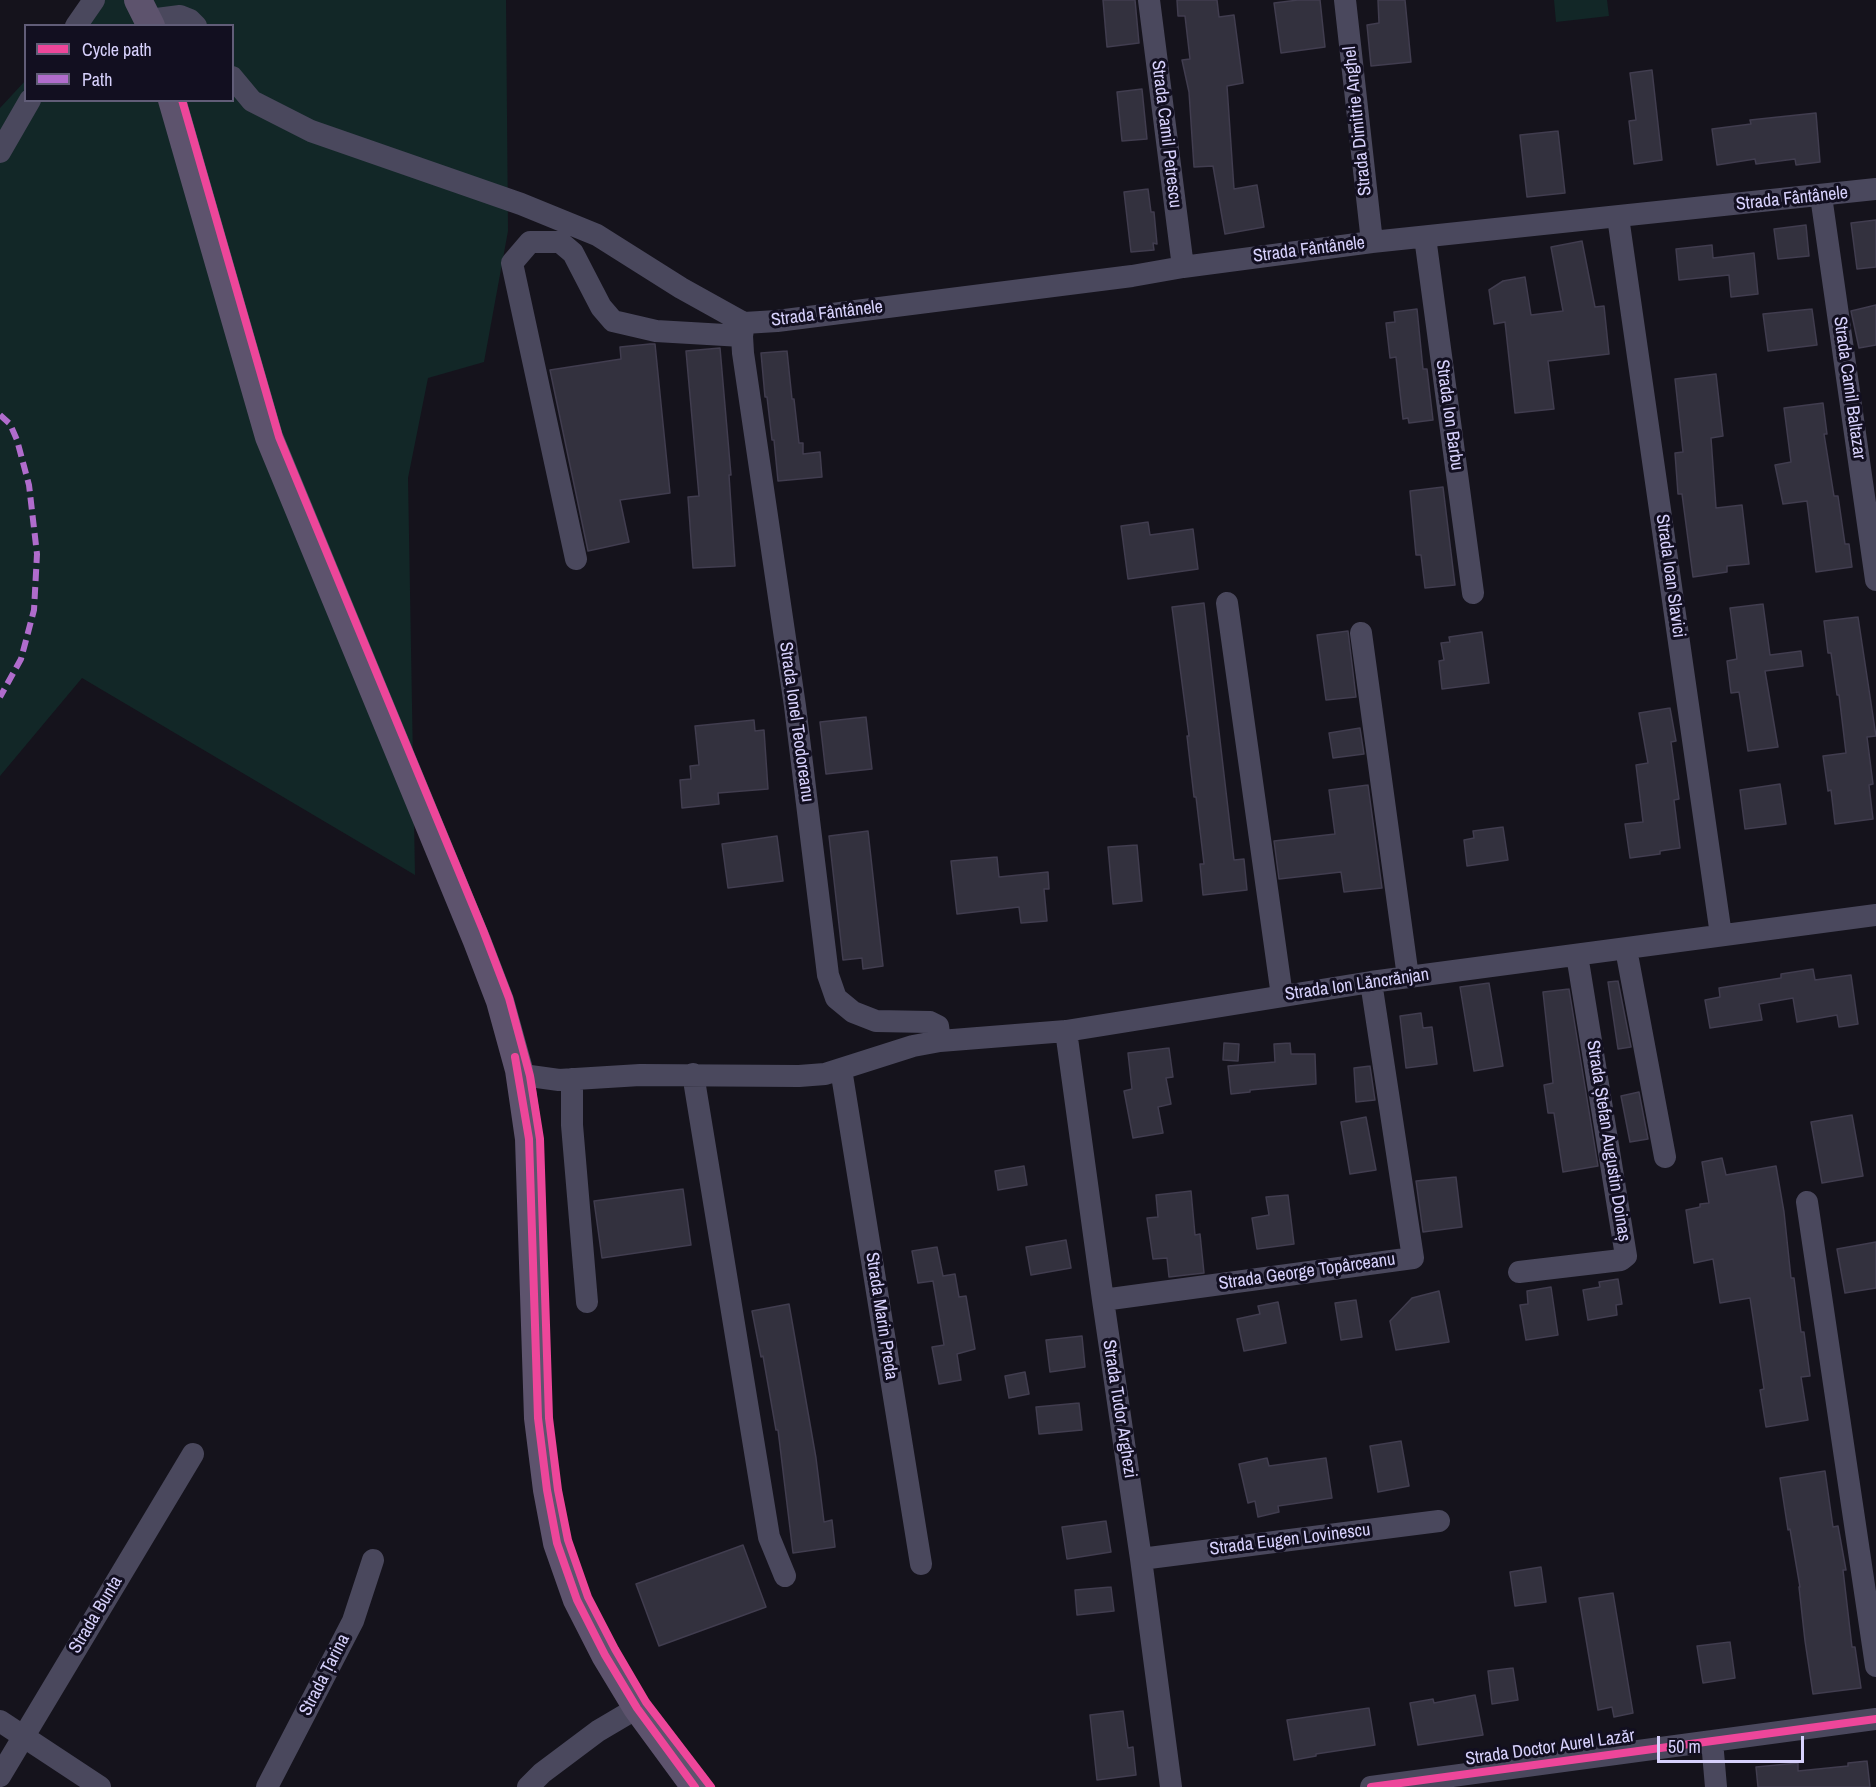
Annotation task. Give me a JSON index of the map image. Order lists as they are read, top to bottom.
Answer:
{
  "streets": {
    "street": [
      "Strada Dimitrie Anghel",
      "Strada Camil Petrescu",
      "Strada Fântânele",
      "Strada Camil Baltazar",
      "Strada Ion Barbu",
      "Strada Ioan Slavici",
      "Strada Ionel Teodoreanu",
      "Strada Ion Lăncrănjan",
      "Strada Ștefan Augustin Doinaș",
      "Strada George Topârceanu",
      "Strada Marin Preda",
      "Strada Tudor Arghezi",
      "Strada Eugen Lovinescu",
      "Strada Bunta",
      "Strada Țarina",
      "Strada Doctor Aurel Lazăr"
    ]
  },
  "crossings": [
    ["Strada Dimitrie Anghel", "Strada Fântânele"],
    ["Strada Camil Petrescu", "Strada Fântânele"],
    ["Strada Fântânele", "Strada Camil Baltazar"],
    ["Strada Fântânele", "Strada Ion Barbu"],
    ["Strada Fântânele", "Strada Ioan Slavici"],
    ["Strada Fântânele", "Strada Ionel Teodoreanu"],
    ["Strada Ioan Slavici", "Strada Ion Lăncrănjan"],
    ["Strada Ionel Teodoreanu", "Strada Ion Lăncrănjan"],
    ["Strada Ion Lăncrănjan", "Strada Ștefan Augustin Doinaș"],
    ["Strada Ion Lăncrănjan", "Strada George Topârceanu"],
    ["Strada Ion Lăncrănjan", "Strada Marin Preda"],
    ["Strada Ion Lăncrănjan", "Strada Tudor Arghezi"],
    ["Strada George Topârceanu", "Strada Tudor Arghezi"],
    ["Strada Tudor Arghezi", "Strada Eugen Lovinescu"]
  ],
  "legend": ["Cycle path", "Path"],
  "scale_bar": "50 m"
}
